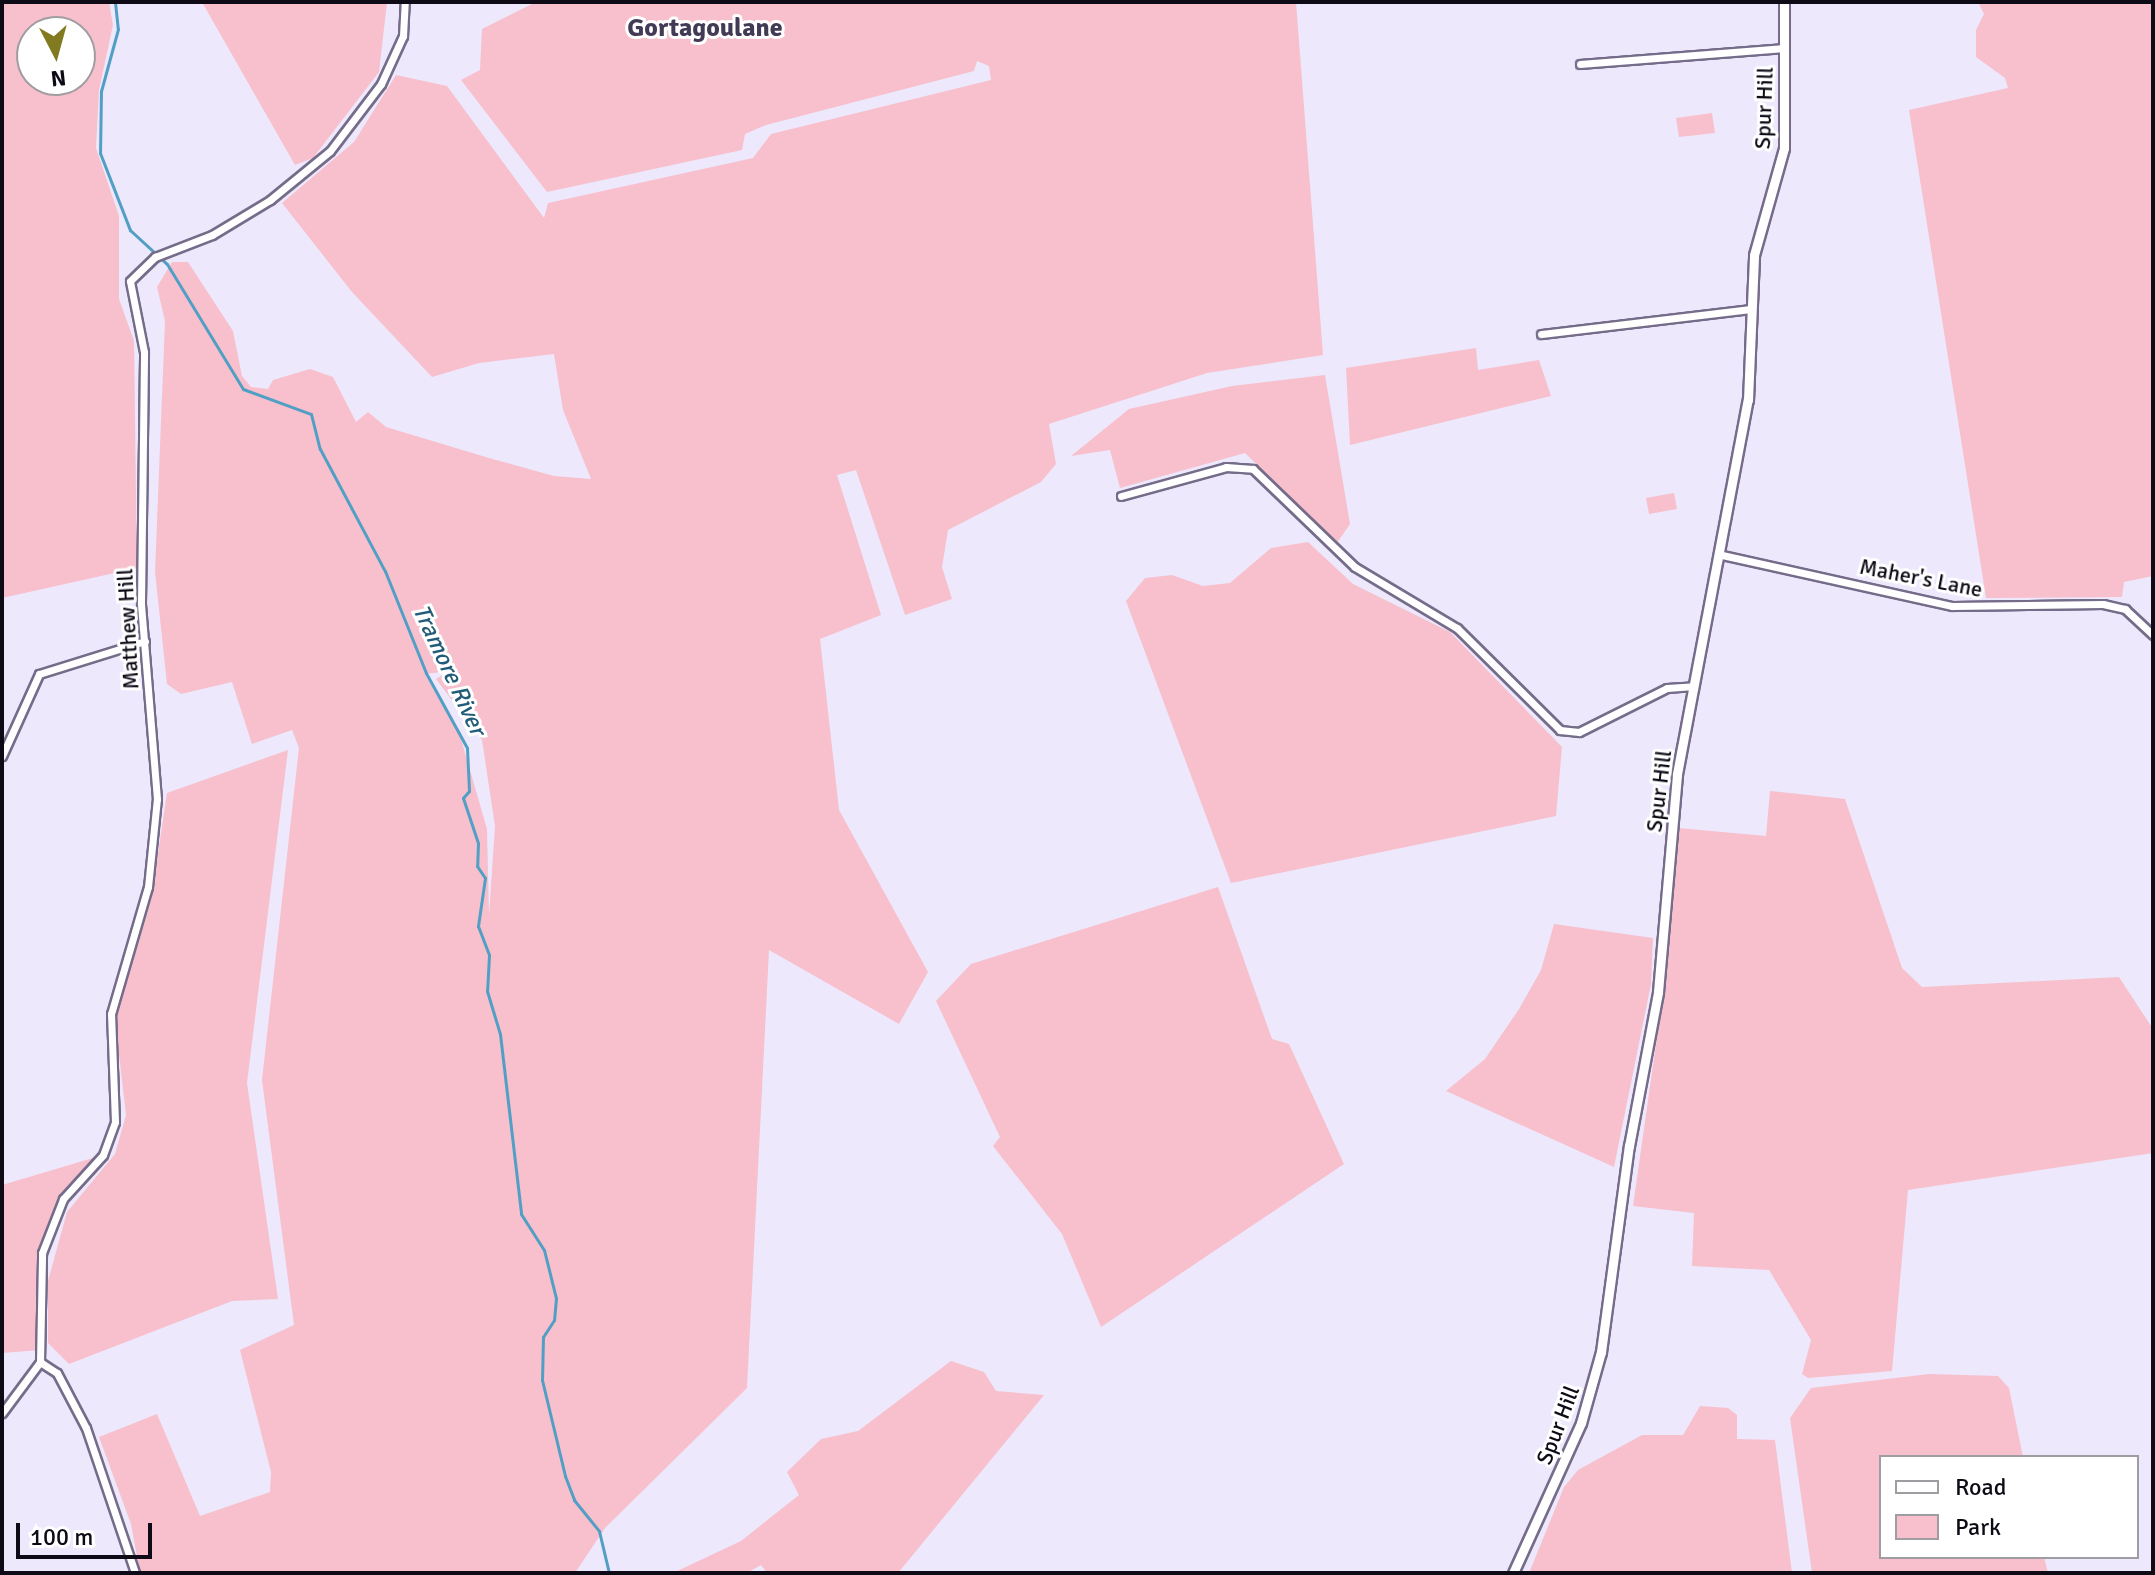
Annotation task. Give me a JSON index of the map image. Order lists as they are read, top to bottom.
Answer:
{
  "streets": {
    "street": ["Spur Hill", "Maher's Lane", "Matthew Hill"]
  },
  "crossings": [
    ["Spur Hill", "Maher's Lane"]
  ],
  "districts": ["Gortagoulane"],
  "water": ["Tramore River"],
  "legend": ["Road", "Park"],
  "scale_bar": "100 m",
  "north": "bottom"
}
